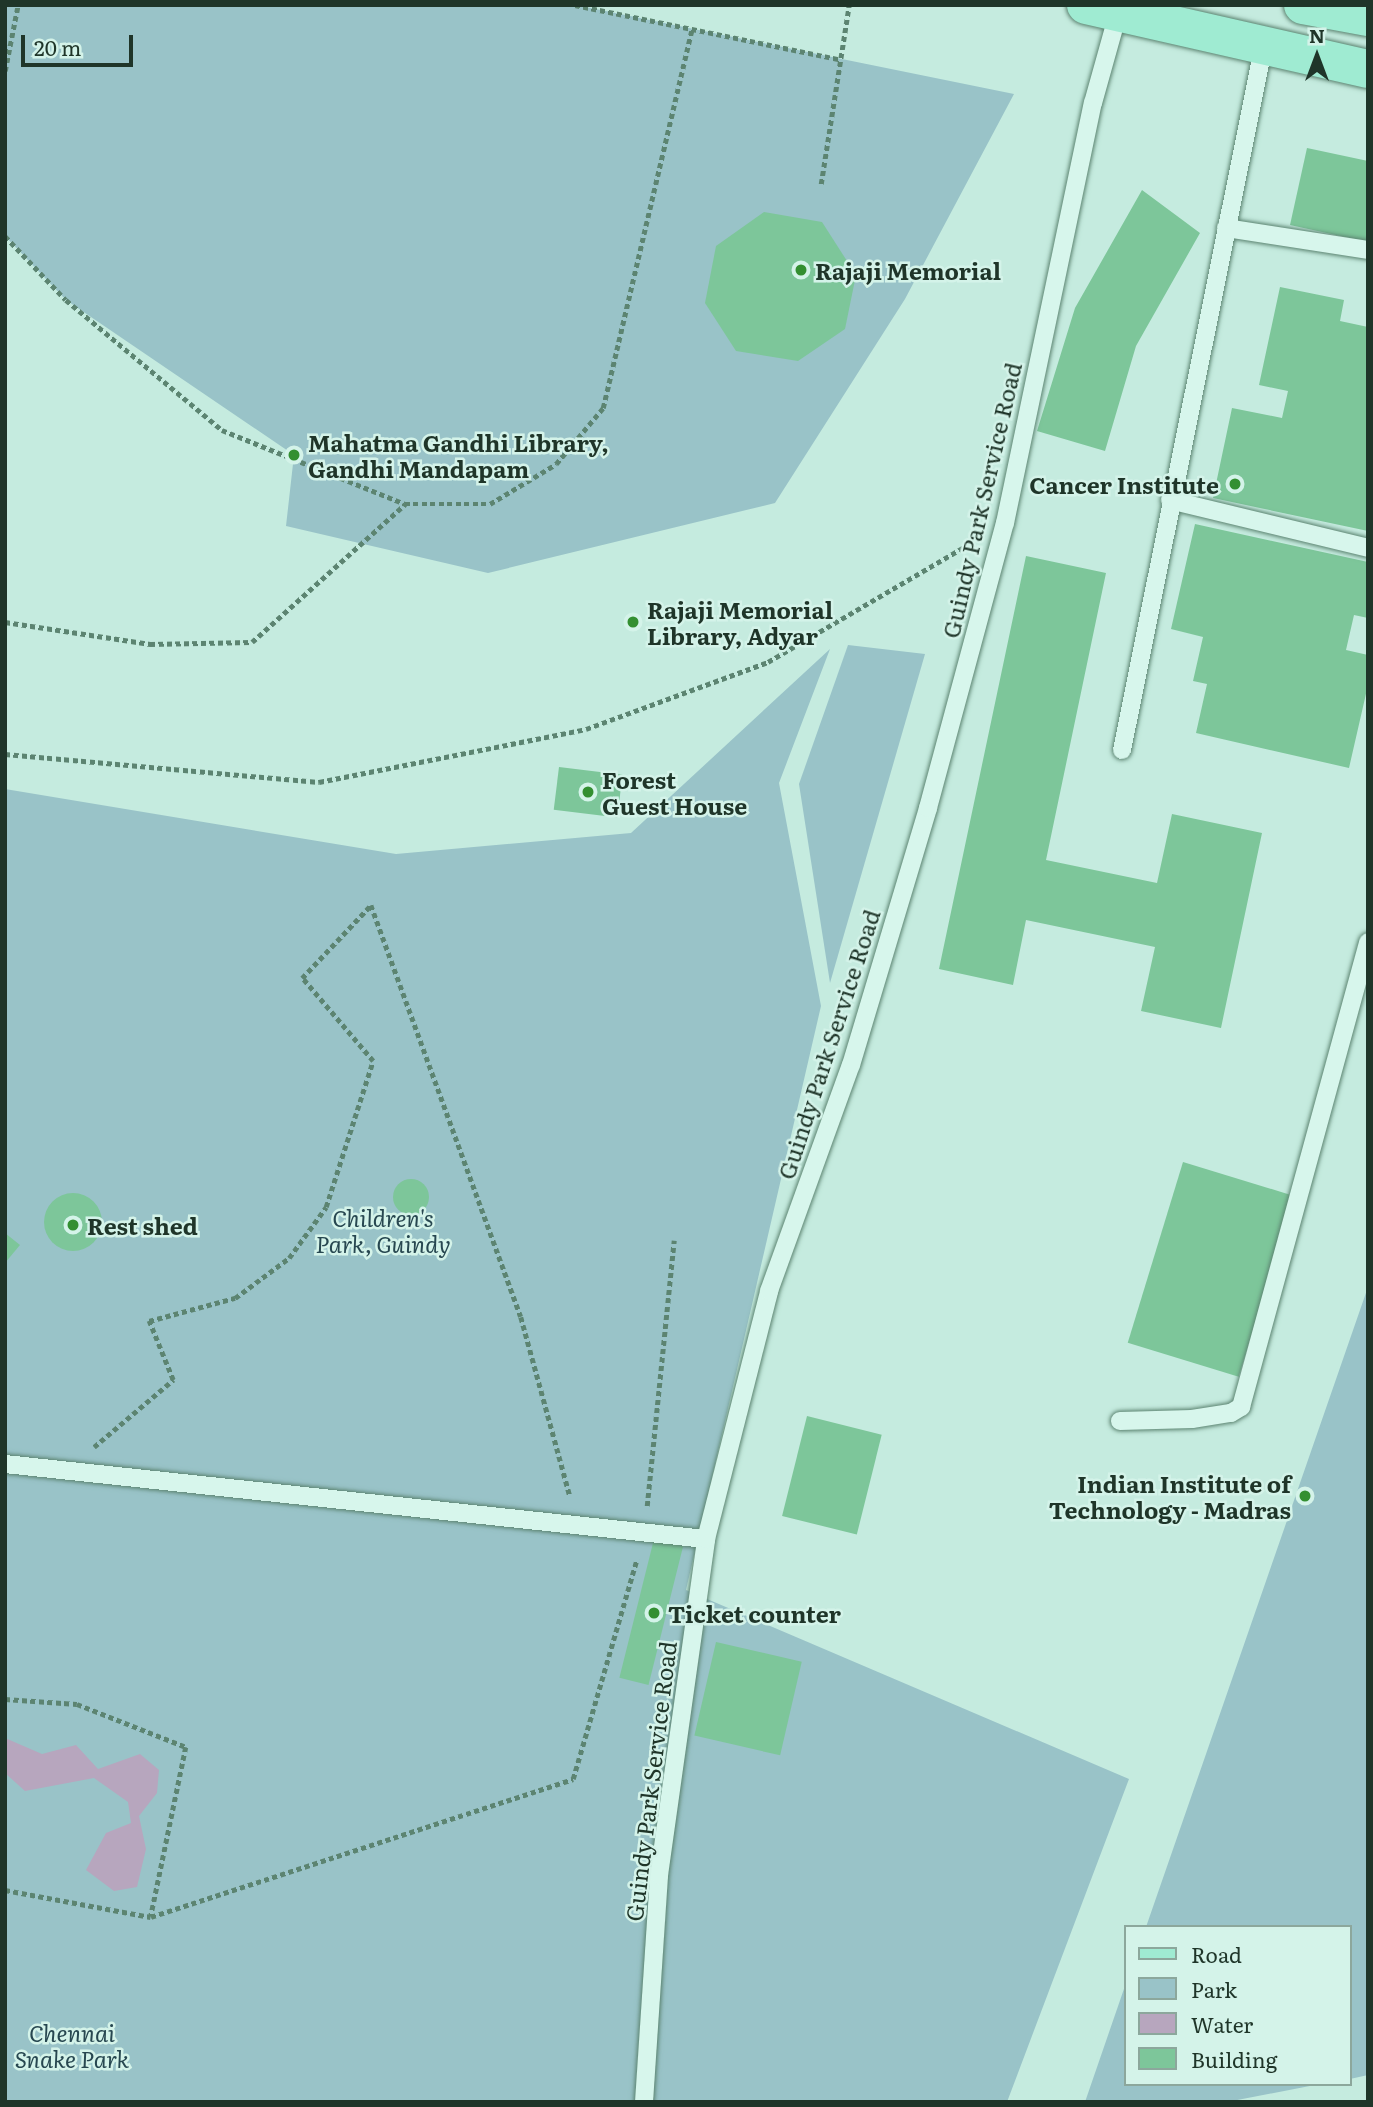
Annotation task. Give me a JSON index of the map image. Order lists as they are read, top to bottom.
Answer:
{
  "streets": {
    "lane": ["Guindy Park Service Road"]
  },
  "parks": ["Children's Park, Guindy", "Chennai Snake Park"],
  "places": [
    "Rajaji Memorial",
    "Mahatma Gandhi Library, Gandhi Mandapam",
    "Cancer Institute",
    "Rajaji Memorial Library, Adyar",
    "Forest Guest House",
    "Rest shed",
    "Indian Institute of Technology - Madras",
    "Ticket counter"
  ],
  "legend": [
    "Road",
    "Park",
    "Water",
    "Building"
  ],
  "scale_bar": "20 m",
  "north": "top"
}
